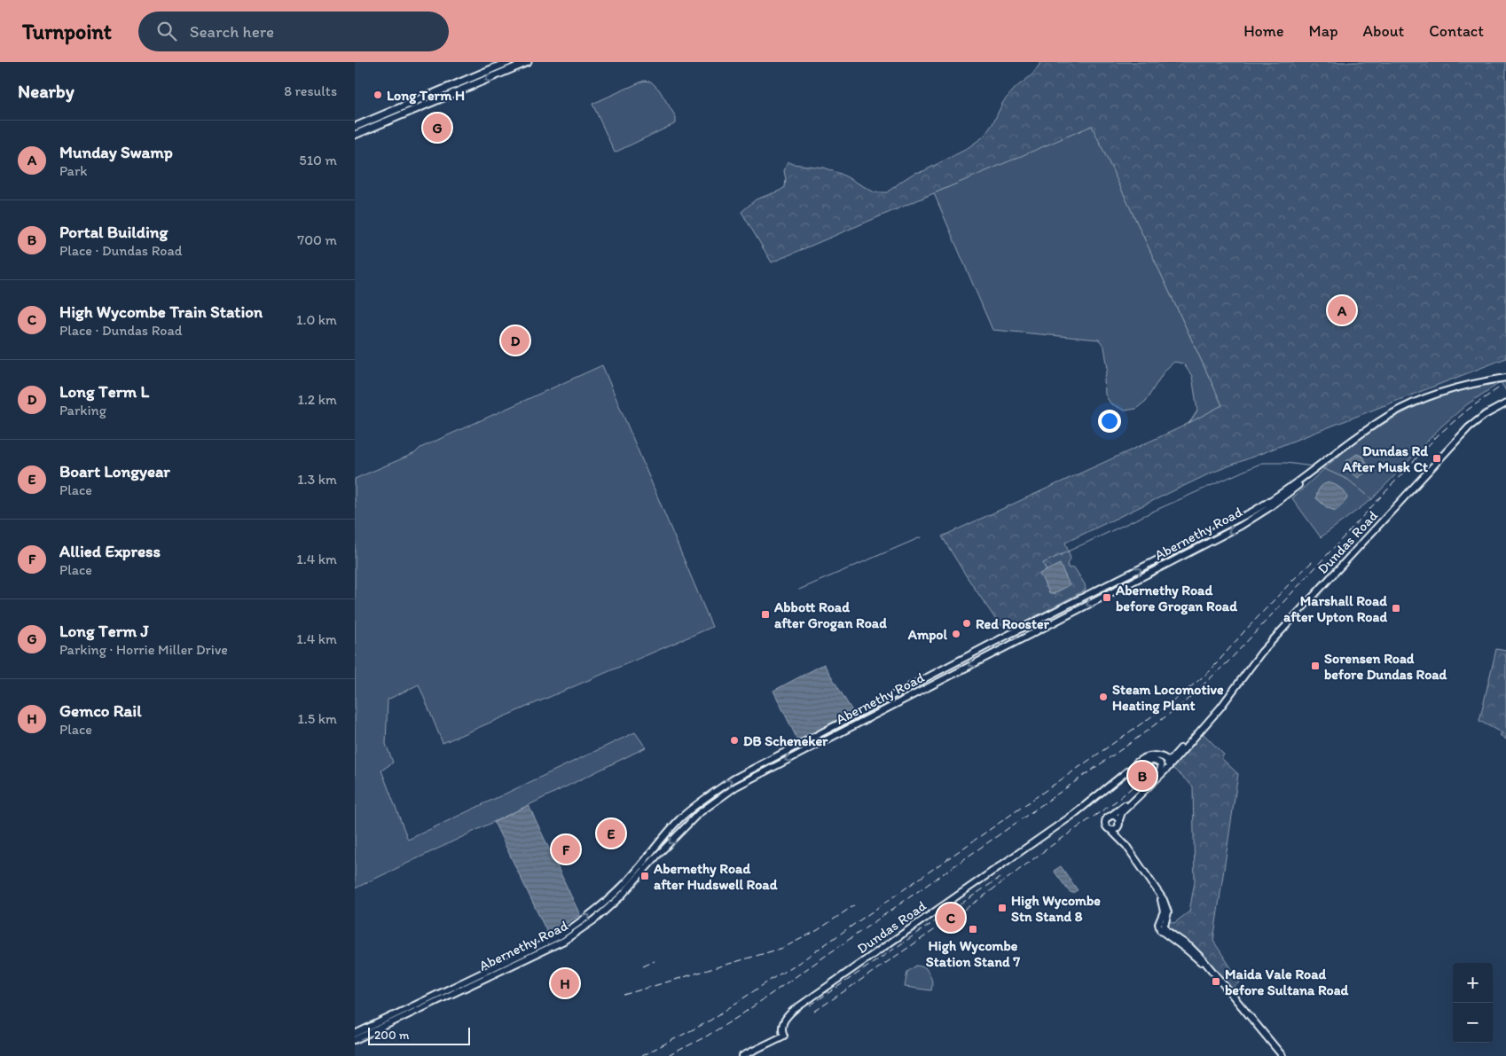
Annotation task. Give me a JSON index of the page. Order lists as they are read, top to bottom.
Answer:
{
  "streets": {
    "main road": ["Abernethy Road", "Dundas Road"]
  },
  "places": {
    "other": [
      "Long Term H",
      "Red Rooster",
      "Ampol",
      "Steam Locomotive Heating Plant",
      "DB Scheneker"
    ],
    "transit": [
      "Dundas Rd After Musk Ct",
      "Abernethy Road before Grogan Road",
      "Marshall Road after Upton Road",
      "Abbott Road after Grogan Road",
      "Sorensen Road before Dundas Road",
      "Abernethy Road after Hudswell Road",
      "High Wycombe Stn Stand 8",
      "High Wycombe Station Stand 7",
      "Maida Vale Road before Sultana Road"
    ]
  },
  "scale_bar": "200 m",
  "page": {
    "header": "Turnpoint",
    "search": "Search here",
    "nav": [
      "Home",
      "Map",
      "About",
      "Contact"
    ],
    "heading": ["Nearby", "8 results"],
    "pins": [
      "G",
      "A",
      "D",
      "B",
      "E",
      "F",
      "C",
      "H"
    ],
    "list": [
      {
        "mark": "A",
        "name": "Munday Swamp",
        "note": "Park",
        "value": "510 m"
      },
      {
        "mark": "B",
        "name": "Portal Building",
        "note": "Place · Dundas Road",
        "value": "700 m"
      },
      {
        "mark": "C",
        "name": "High Wycombe Train Station",
        "note": "Place · Dundas Road",
        "value": "1.0 km"
      },
      {
        "mark": "D",
        "name": "Long Term L",
        "note": "Parking",
        "value": "1.2 km"
      },
      {
        "mark": "E",
        "name": "Boart Longyear",
        "note": "Place",
        "value": "1.3 km"
      },
      {
        "mark": "F",
        "name": "Allied Express",
        "note": "Place",
        "value": "1.4 km"
      },
      {
        "mark": "G",
        "name": "Long Term J",
        "note": "Parking · Horrie Miller Drive",
        "value": "1.4 km"
      },
      {
        "mark": "H",
        "name": "Gemco Rail",
        "note": "Place",
        "value": "1.5 km"
      }
    ],
    "map_buttons": ["+", "−"],
    "scale": "200 m"
  }
}
